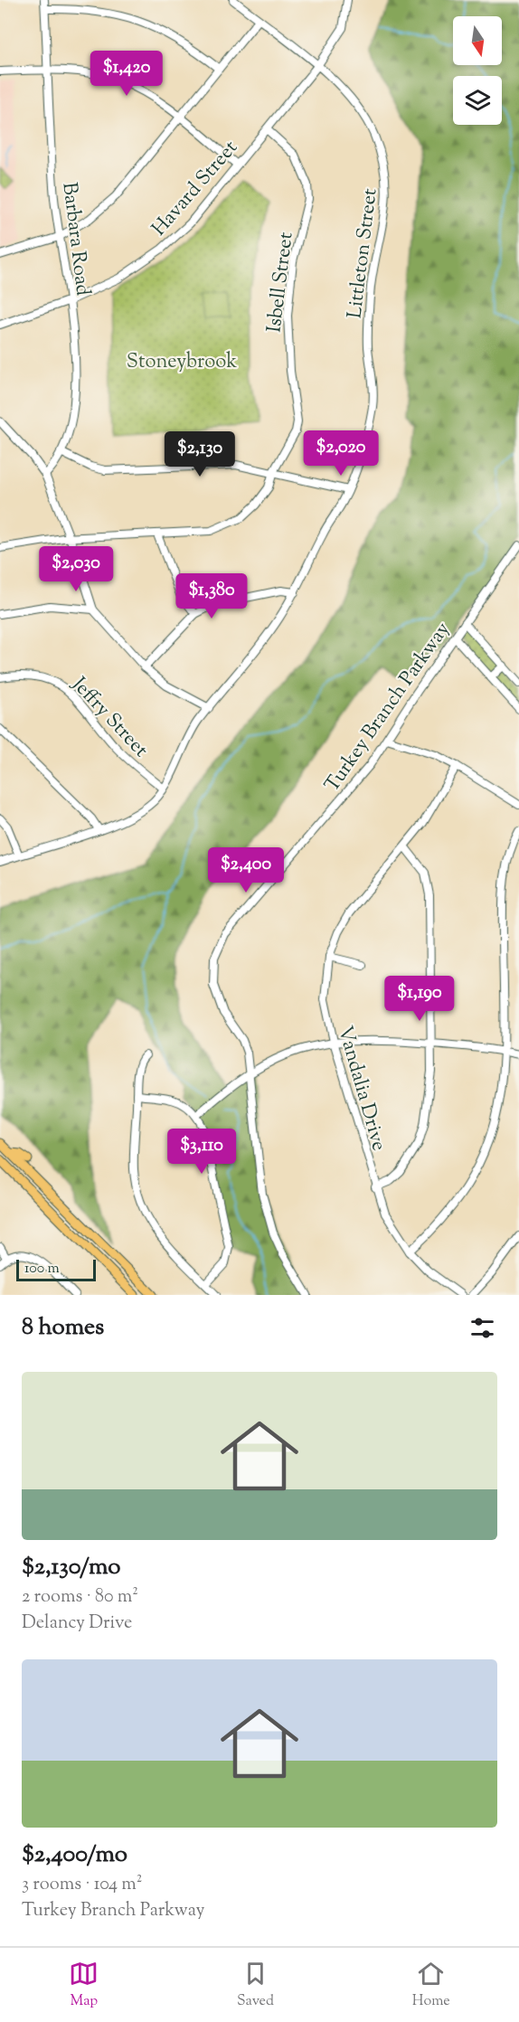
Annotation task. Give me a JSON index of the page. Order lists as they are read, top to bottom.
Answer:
{
  "streets": {
    "street": [
      "Havard Street",
      "Barbara Road",
      "Littleton Street",
      "Isbell Street",
      "Turkey Branch Parkway",
      "Jeffry Street",
      "Vandalia Drive"
    ]
  },
  "crossings": [
    ["Havard Street", "Barbara Road"],
    ["Havard Street", "Littleton Street"],
    ["Havard Street", "Isbell Street"],
    ["Littleton Street", "Jeffry Street"]
  ],
  "parks": ["Stoneybrook"],
  "scale_bar": "100 m",
  "north": "bottom",
  "page": {
    "price": [
      "$1,420",
      "$2,020",
      "$2,130",
      "$2,030",
      "$1,380",
      "$2,400",
      "$1,190",
      "$3,110"
    ],
    "scale": "100 m",
    "heading": "8 homes",
    "list": [
      {
        "name": "$2,130/mo",
        "note": "2 rooms · 80 m² · Delancy Drive"
      },
      {
        "name": "$2,400/mo",
        "note": "3 rooms · 104 m² · Turkey Branch Parkway"
      }
    ],
    "tabs": ["Map", "Saved", "Home"]
  }
}
